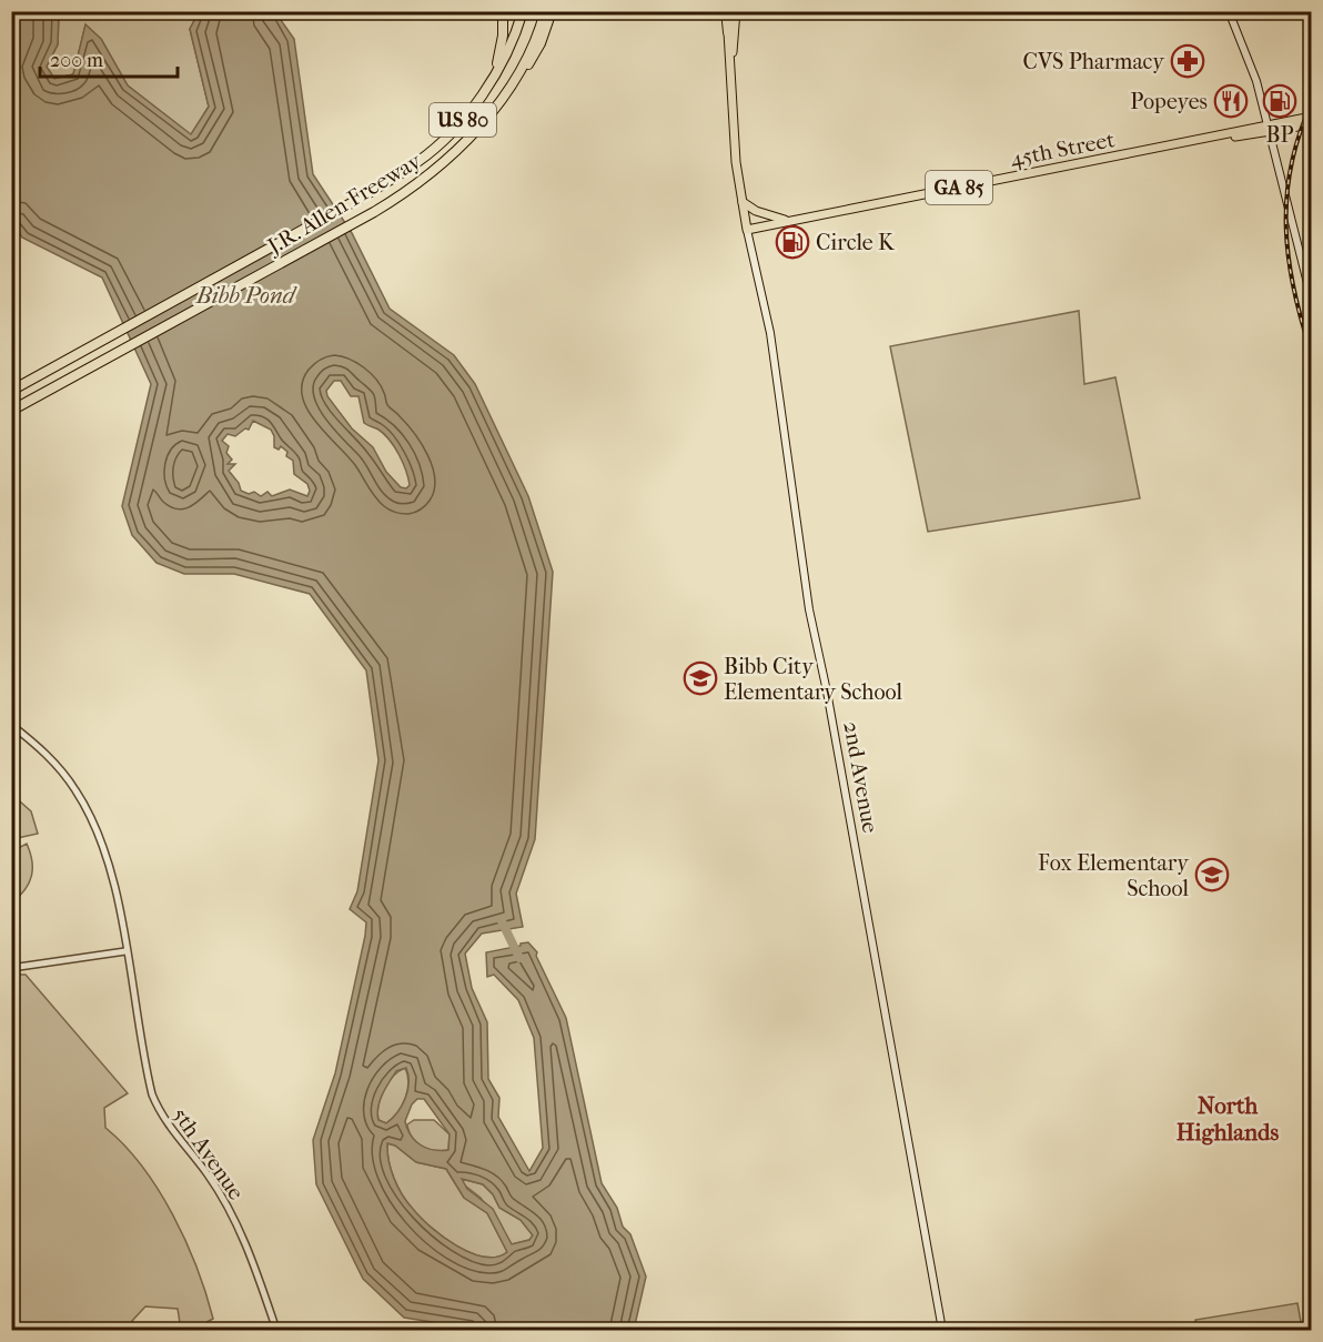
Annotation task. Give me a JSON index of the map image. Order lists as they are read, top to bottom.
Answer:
{
  "streets": {
    "highway": ["US 80", "J.R. Allen Freeway"],
    "main road": ["45th Street", "GA 85", "2nd Avenue"],
    "street": ["5th Avenue"]
  },
  "crossings": [
    ["45th Street", "2nd Avenue"]
  ],
  "districts": ["North Highlands"],
  "water": ["Bibb Pond"],
  "places": {
    "pharmacy": ["CVS Pharmacy"],
    "restaurant": ["Popeyes"],
    "fuel station": ["BP", "Circle K"],
    "school or university": ["Bibb City Elementary School", "Fox Elementary School"]
  },
  "scale_bar": "200 m"
}
